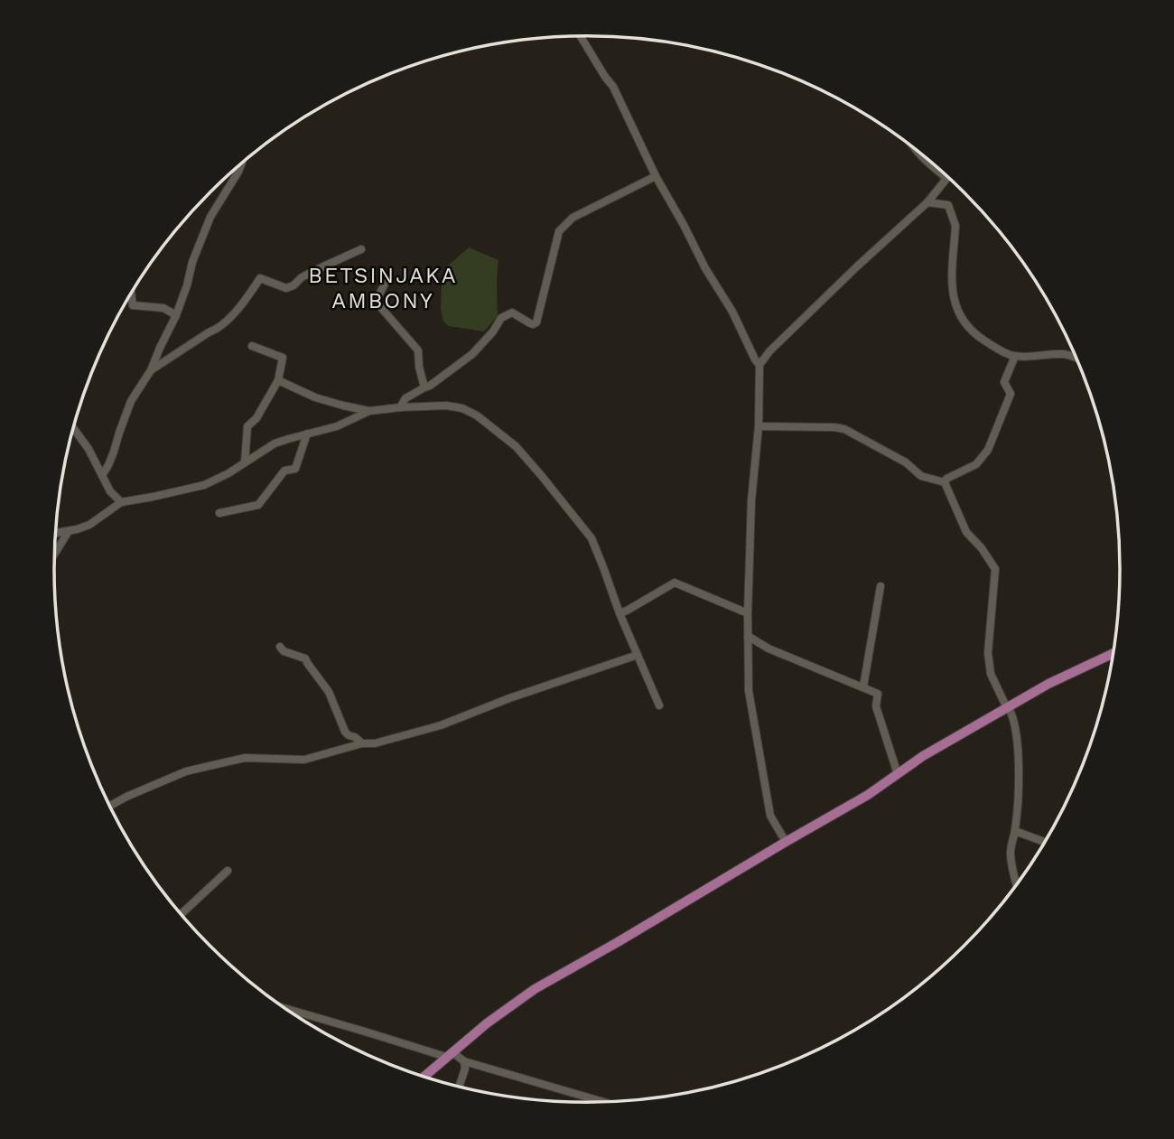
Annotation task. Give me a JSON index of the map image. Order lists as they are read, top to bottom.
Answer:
{
  "districts": ["BETSINJAKA AMBONY"]
}
